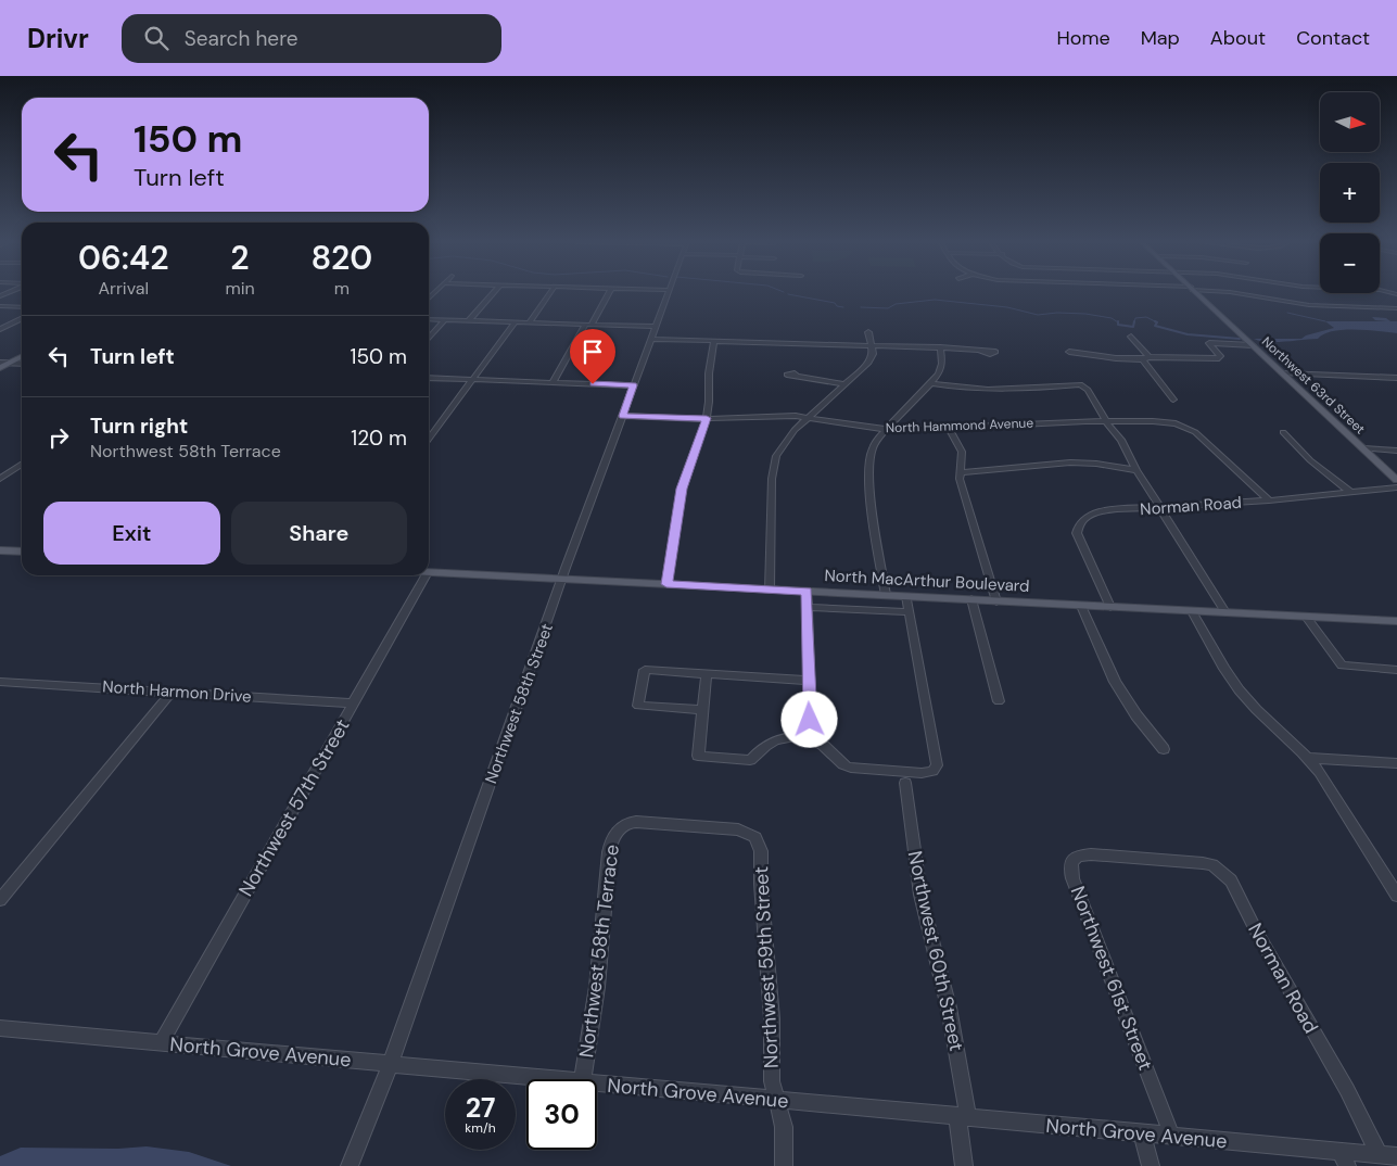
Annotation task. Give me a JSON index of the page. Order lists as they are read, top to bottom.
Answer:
{
  "streets": {
    "main road": ["Northwest 63rd Street", "North MacArthur Boulevard"],
    "street": [
      "North Hammond Avenue",
      "Norman Road",
      "North Harmon Drive",
      "Northwest 58th Street",
      "Northwest 57th Street",
      "Northwest 58th Terrace",
      "Northwest 60th Street",
      "Northwest 59th Street",
      "Northwest 61st Street",
      "North Grove Avenue"
    ]
  },
  "crossings": [
    ["North Hammond Avenue", "Norman Road"],
    ["North Hammond Avenue", "Northwest 58th Street"],
    ["Norman Road", "North MacArthur Boulevard"],
    ["Norman Road", "Northwest 61st Street"],
    ["Norman Road", "North Grove Avenue"],
    ["North MacArthur Boulevard", "Northwest 58th Street"],
    ["North Harmon Drive", "Northwest 57th Street"],
    ["Northwest 58th Street", "North Grove Avenue"],
    ["Northwest 57th Street", "North Grove Avenue"],
    ["Northwest 58th Terrace", "Northwest 59th Street"],
    ["Northwest 60th Street", "North Grove Avenue"],
    ["Northwest 59th Street", "North Grove Avenue"],
    ["Northwest 61st Street", "North Grove Avenue"]
  ],
  "north": "right",
  "page": {
    "header": "Drivr",
    "search": "Search here",
    "nav": [
      "Home",
      "Map",
      "About",
      "Contact"
    ],
    "map_buttons": ["+", "−"],
    "turn": ["150 m", "Turn left"],
    "eta": [
      "06:42",
      "Arrival",
      "2",
      "min",
      "820",
      "m"
    ],
    "list": [
      {
        "name": "Turn left",
        "value": "150 m"
      },
      {
        "name": "Turn right",
        "note": "Northwest 58th Terrace",
        "value": "120 m"
      }
    ],
    "buttons": ["Exit", "Share"],
    "speed": "27 km/h",
    "limit": "30"
  }
}
